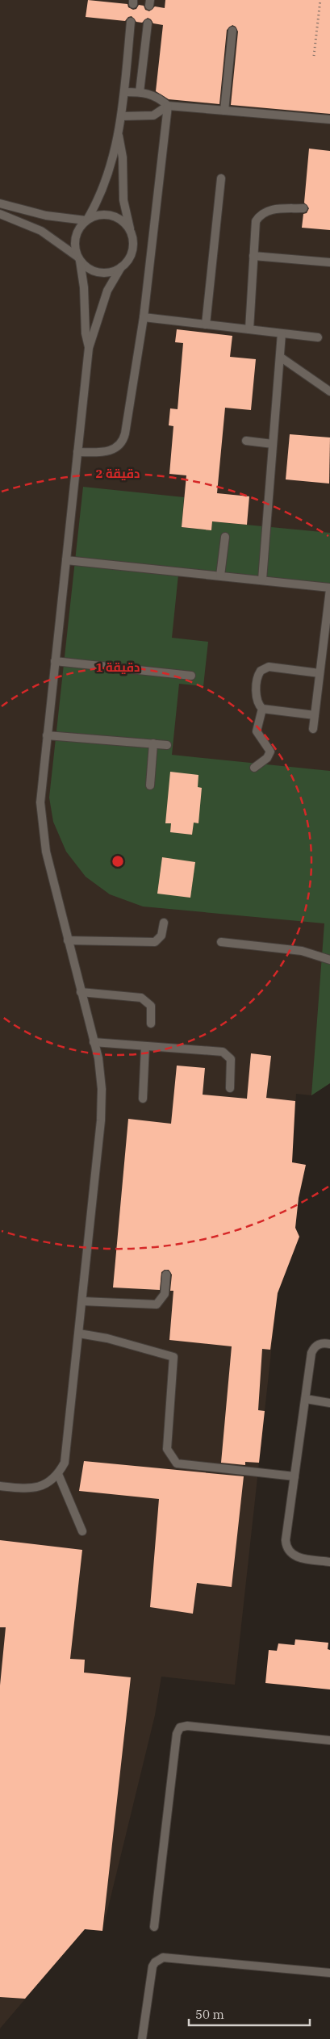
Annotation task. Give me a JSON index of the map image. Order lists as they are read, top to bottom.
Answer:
{
  "scale_bar": "50 m",
  "rings": ["2 دقيقة", "1 دقيقة"]
}
